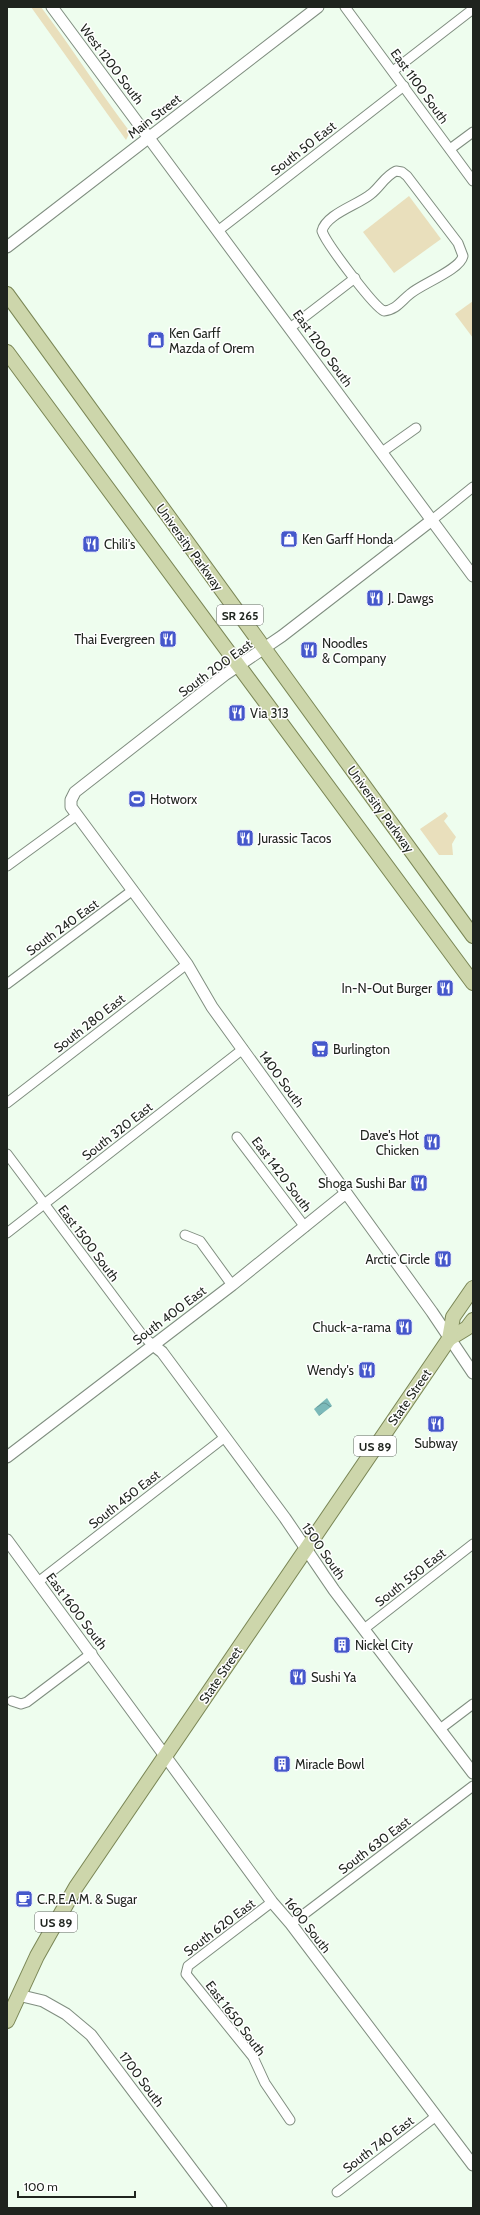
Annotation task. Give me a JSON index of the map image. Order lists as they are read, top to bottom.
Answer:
{
  "streets": {
    "main road": [
      "University Parkway",
      "SR 265",
      "State Street",
      "US 89"
    ],
    "street": [
      "West 1200 South",
      "East 1100 South",
      "Main Street",
      "South 50 East",
      "East 1200 South",
      "South 200 East",
      "South 240 East",
      "South 280 East",
      "1400 South",
      "South 320 East",
      "East 1420 South",
      "East 1500 South",
      "South 400 East",
      "South 450 East",
      "1500 South",
      "South 550 East",
      "East 1600 South",
      "South 630 East",
      "1600 South",
      "South 620 East",
      "East 1650 South",
      "1700 South",
      "South 740 East"
    ]
  },
  "crossings": [
    ["West 1200 South", "Main Street"],
    ["West 1200 South", "East 1200 South"],
    ["East 1100 South", "South 50 East"],
    ["Main Street", "East 1200 South"],
    ["South 50 East", "East 1200 South"],
    ["East 1200 South", "South 200 East"],
    ["University Parkway", "South 200 East"],
    ["SR 265", "South 200 East"],
    ["South 200 East", "1400 South"],
    ["South 240 East", "1400 South"],
    ["South 280 East", "1400 South"],
    ["1400 South", "South 320 East"],
    ["1400 South", "South 400 East"],
    ["1400 South", "State Street"],
    ["South 320 East", "East 1500 South"],
    ["East 1420 South", "South 400 East"],
    ["East 1500 South", "South 400 East"],
    ["East 1500 South", "1500 South"],
    ["South 400 East", "1500 South"],
    ["State Street", "1500 South"],
    ["State Street", "1600 South"],
    ["State Street", "1700 South"],
    ["South 450 East", "1500 South"],
    ["South 450 East", "East 1600 South"],
    ["1500 South", "South 550 East"],
    ["East 1600 South", "1600 South"],
    ["South 630 East", "1600 South"],
    ["1600 South", "South 620 East"],
    ["1600 South", "South 740 East"],
    ["South 620 East", "East 1650 South"]
  ],
  "places": {
    "shop": ["Ken Garff Mazda of Orem", "Ken Garff Honda"],
    "restaurant": [
      "Chili's",
      "J. Dawgs",
      "Thai Evergreen",
      "Noodles & Company",
      "Via 313",
      "Jurassic Tacos",
      "In-N-Out Burger",
      "Dave's Hot Chicken",
      "Shoga Sushi Bar",
      "Arctic Circle",
      "Chuck-a-rama",
      "Wendy's",
      "Subway",
      "Sushi Ya"
    ],
    "sports": ["Hotworx"],
    "supermarket": ["Burlington"],
    "building": ["Nickel City", "Miracle Bowl"],
    "cafe": ["C.R.E.A.M. & Sugar"]
  },
  "scale_bar": "100 m"
}
